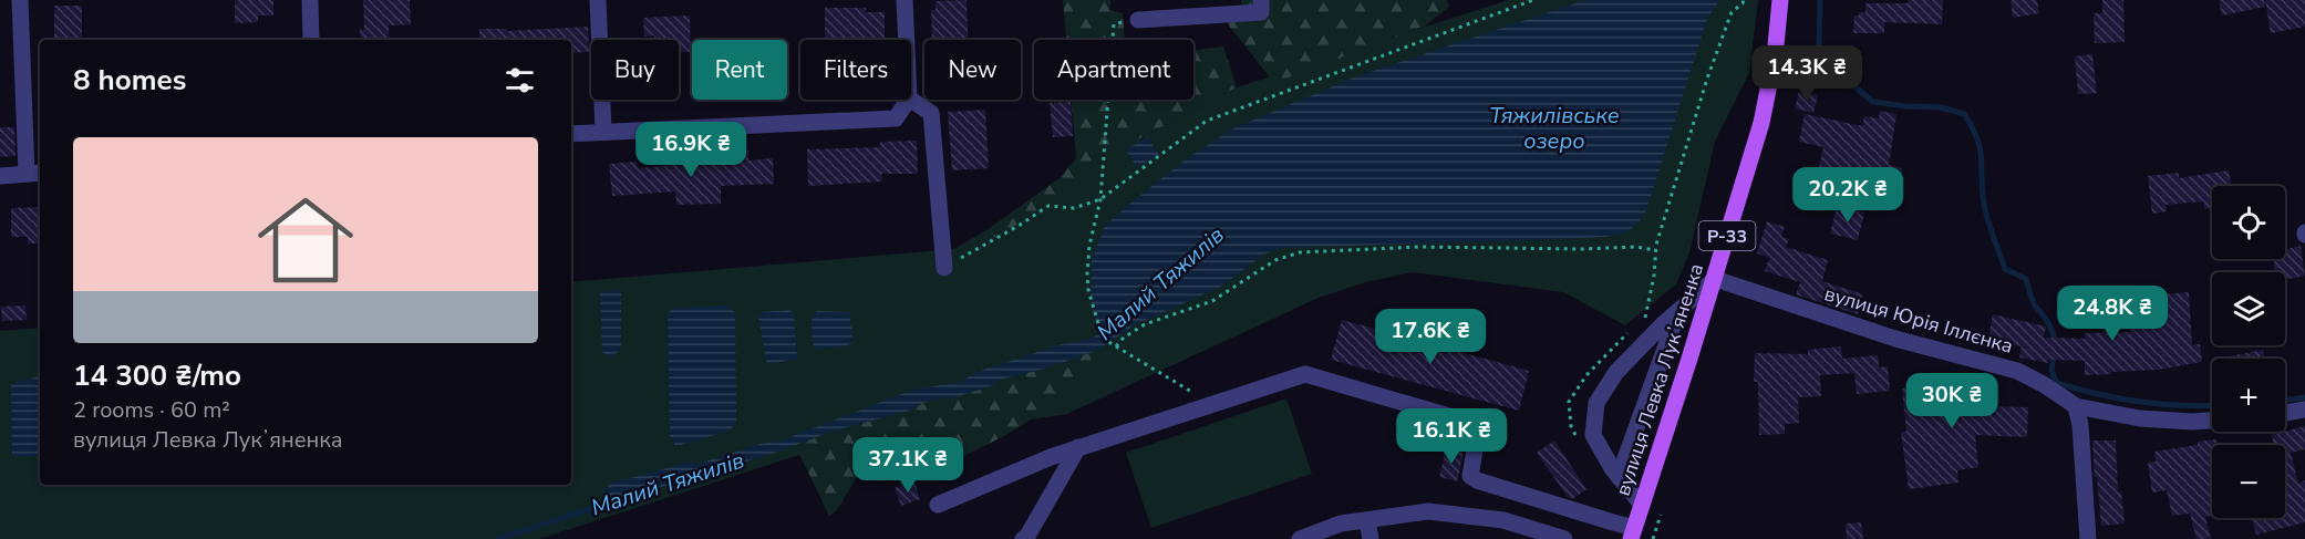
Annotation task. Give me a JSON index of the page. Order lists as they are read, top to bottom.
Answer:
{
  "streets": {
    "main road": ["Р-33", "вулиця Левка Лукʼяненка"],
    "street": ["вулиця Юрія Іллєнка"]
  },
  "crossings": [
    ["вулиця Юрія Іллєнка", "вулиця Левка Лукʼяненка"]
  ],
  "water": ["Тяжилівське озеро", "Малий Тяжилів"],
  "page": {
    "chip": [
      "Buy",
      "Rent",
      "Filters",
      "New",
      "Apartment"
    ],
    "heading": "8 homes",
    "price": [
      "14.3K ₴",
      "16.9K ₴",
      "20.2K ₴",
      "24.8K ₴",
      "17.6K ₴",
      "30K ₴",
      "16.1K ₴",
      "37.1K ₴"
    ],
    "list": [
      {
        "name": "14 300 ₴/mo",
        "note": "2 rooms · 60 m² · вулиця Левка Лукʼяненка"
      }
    ],
    "map_buttons": ["+", "−"]
  }
}
